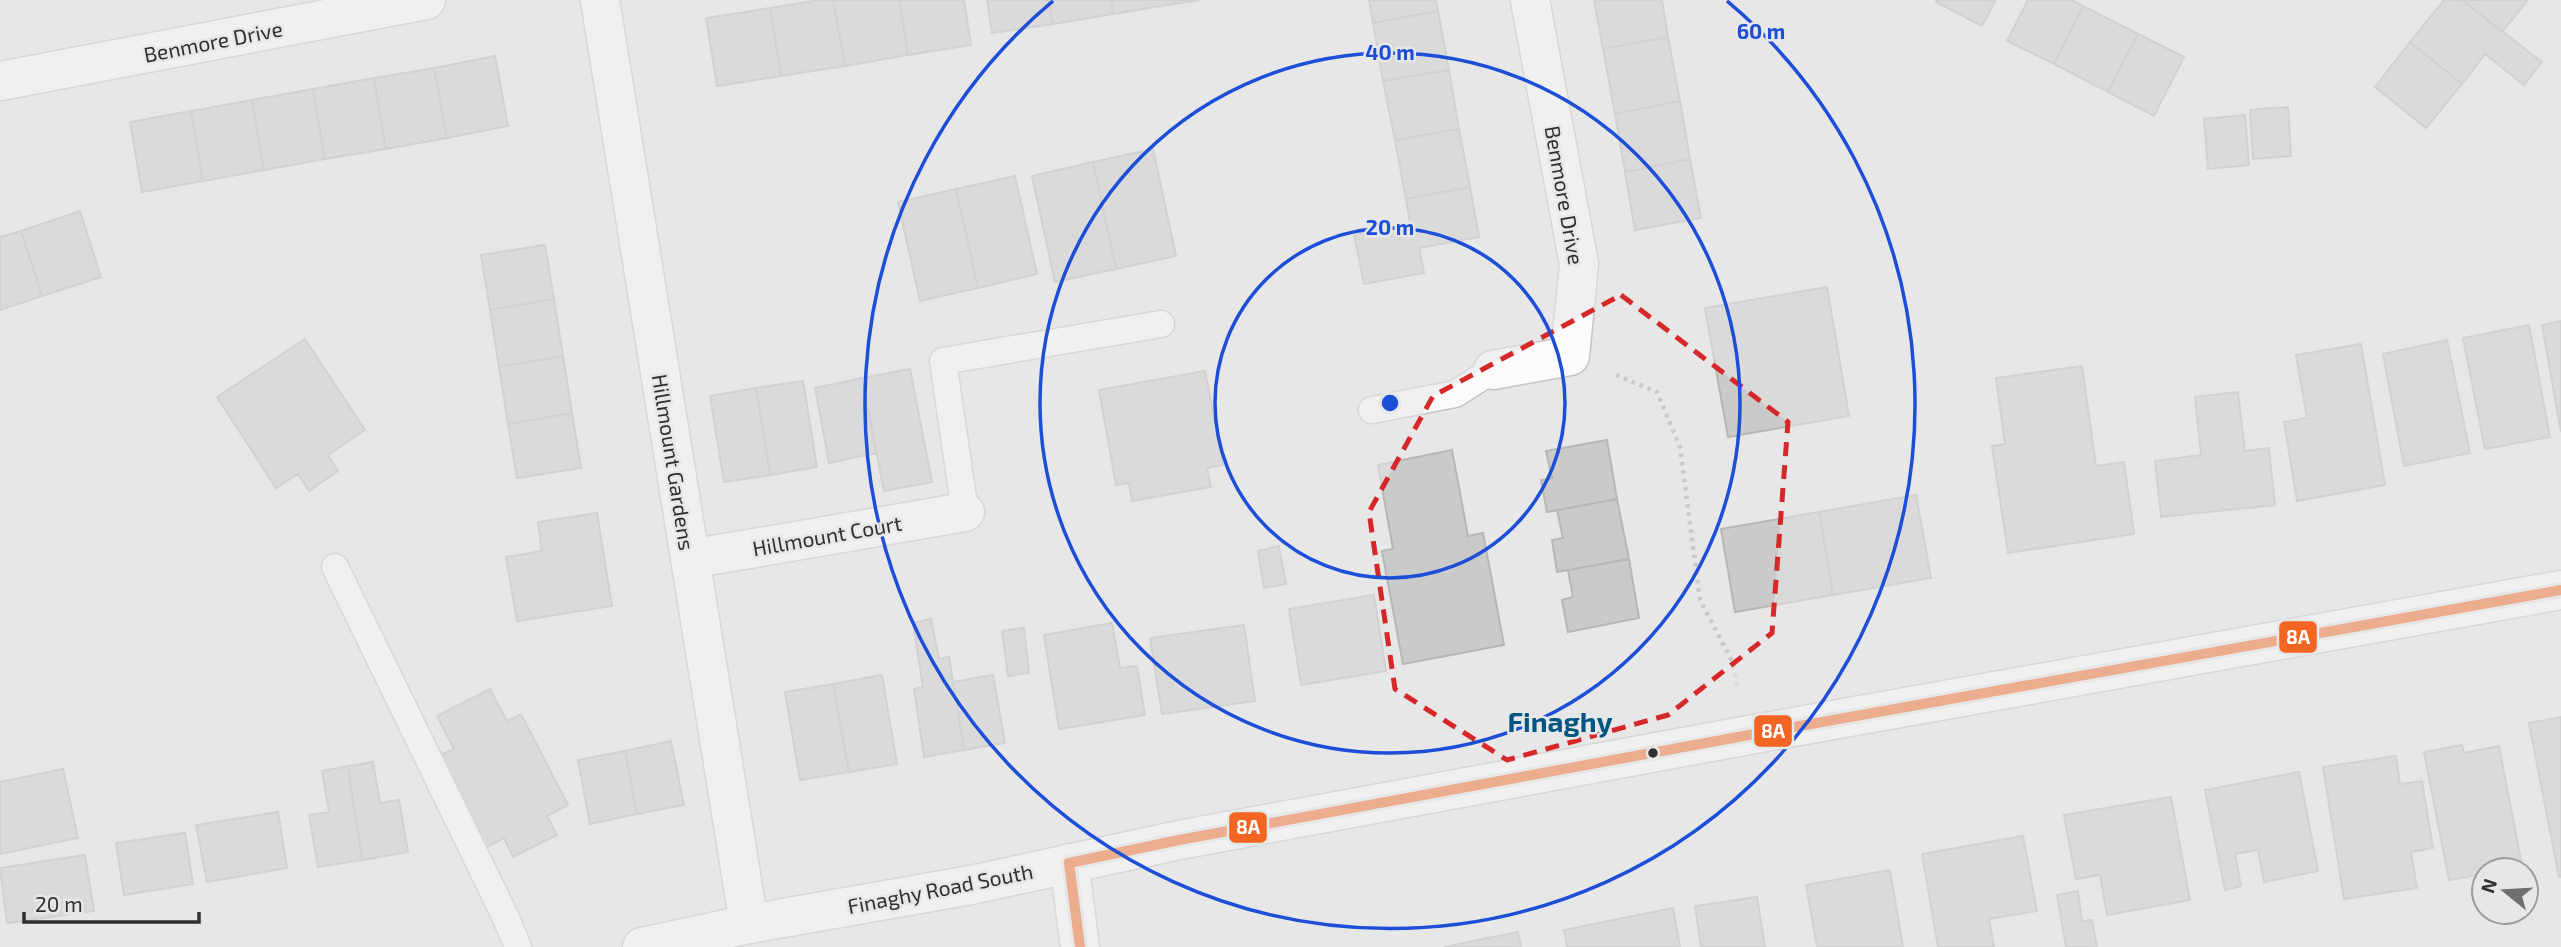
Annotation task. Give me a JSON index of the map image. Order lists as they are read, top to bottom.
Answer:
{
  "streets": {
    "street": [
      "Benmore Drive",
      "Hillmount Gardens",
      "Hillmount Court",
      "Finaghy Road South"
    ]
  },
  "crossings": [
    ["Hillmount Gardens", "Hillmount Court"],
    ["Hillmount Gardens", "Finaghy Road South"]
  ],
  "districts": ["Finaghy"],
  "lines": ["transit line 8A"],
  "scale_bar": "20 m",
  "north": "left",
  "rings": ["60 m", "40 m", "20 m"]
}
